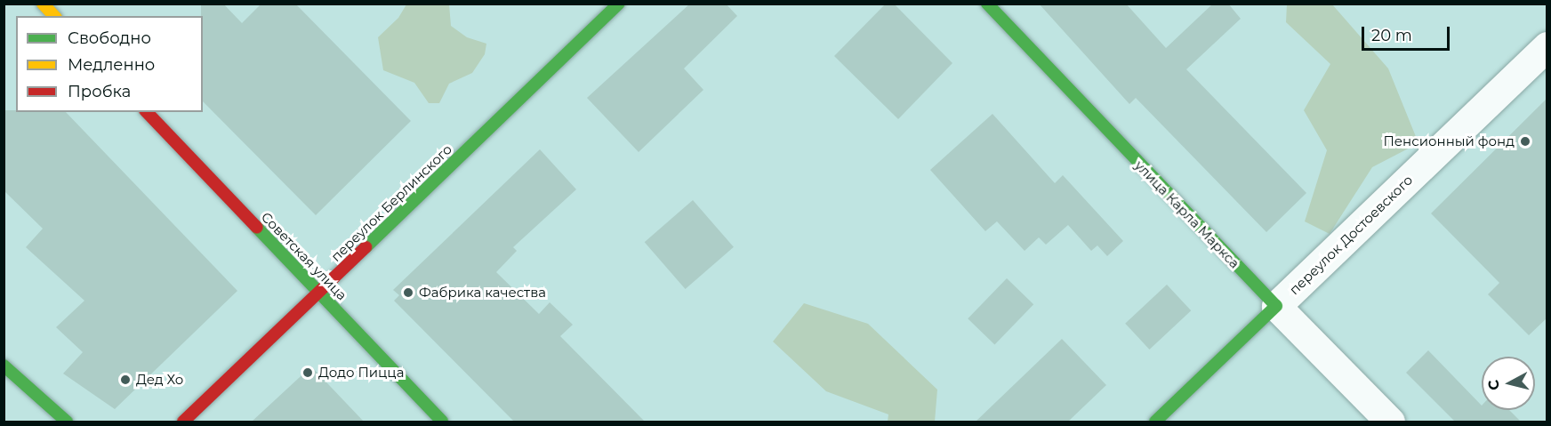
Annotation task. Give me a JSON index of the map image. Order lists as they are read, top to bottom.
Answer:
{
  "streets": {
    "street": [
      "переулок Берлинского",
      "улица Карла Маркса",
      "переулок Достоевского",
      "Советская улица"
    ]
  },
  "crossings": [
    ["переулок Берлинского", "Советская улица"],
    ["улица Карла Маркса", "переулок Достоевского"]
  ],
  "places": [
    "Пенсионный фонд",
    "Фабрика качества",
    "Додо Пицца",
    "Дед Хо"
  ],
  "legend": ["Свободно", "Медленно", "Пробка"],
  "scale_bar": "20 m",
  "north": "left"
}
